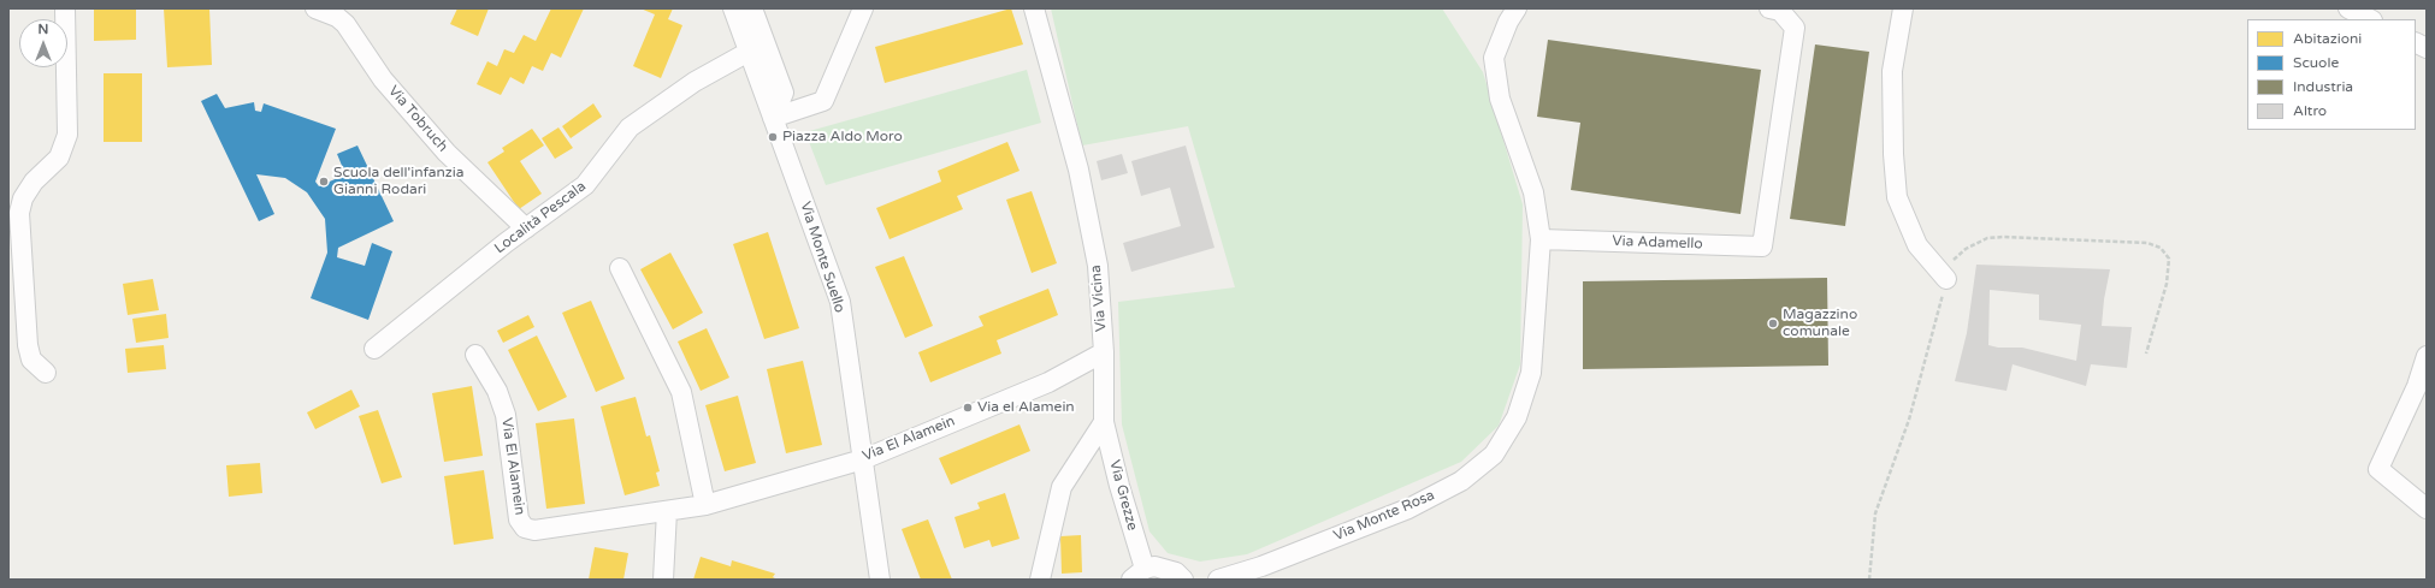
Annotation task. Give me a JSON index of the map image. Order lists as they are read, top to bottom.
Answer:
{
  "streets": {
    "street": [
      "Via Tobruch",
      "Località Pescala",
      "Via Adamello",
      "Via Monte Suello",
      "Via Vicina",
      "Via El Alamein",
      "Via Grezze",
      "Via Monte Rosa"
    ]
  },
  "crossings": [
    ["Via Tobruch", "Località Pescala"],
    ["Località Pescala", "Via Monte Suello"],
    ["Via Adamello", "Via Monte Rosa"],
    ["Via Monte Suello", "Via El Alamein"],
    ["Via Vicina", "Via El Alamein"],
    ["Via Vicina", "Via Grezze"]
  ],
  "places": [
    "Piazza Aldo Moro",
    "Scuola dell'infanzia Gianni Rodari",
    "Magazzino comunale",
    "Via el Alamein"
  ],
  "legend": [
    "Abitazioni",
    "Scuole",
    "Industria",
    "Altro"
  ],
  "north": "top"
}
